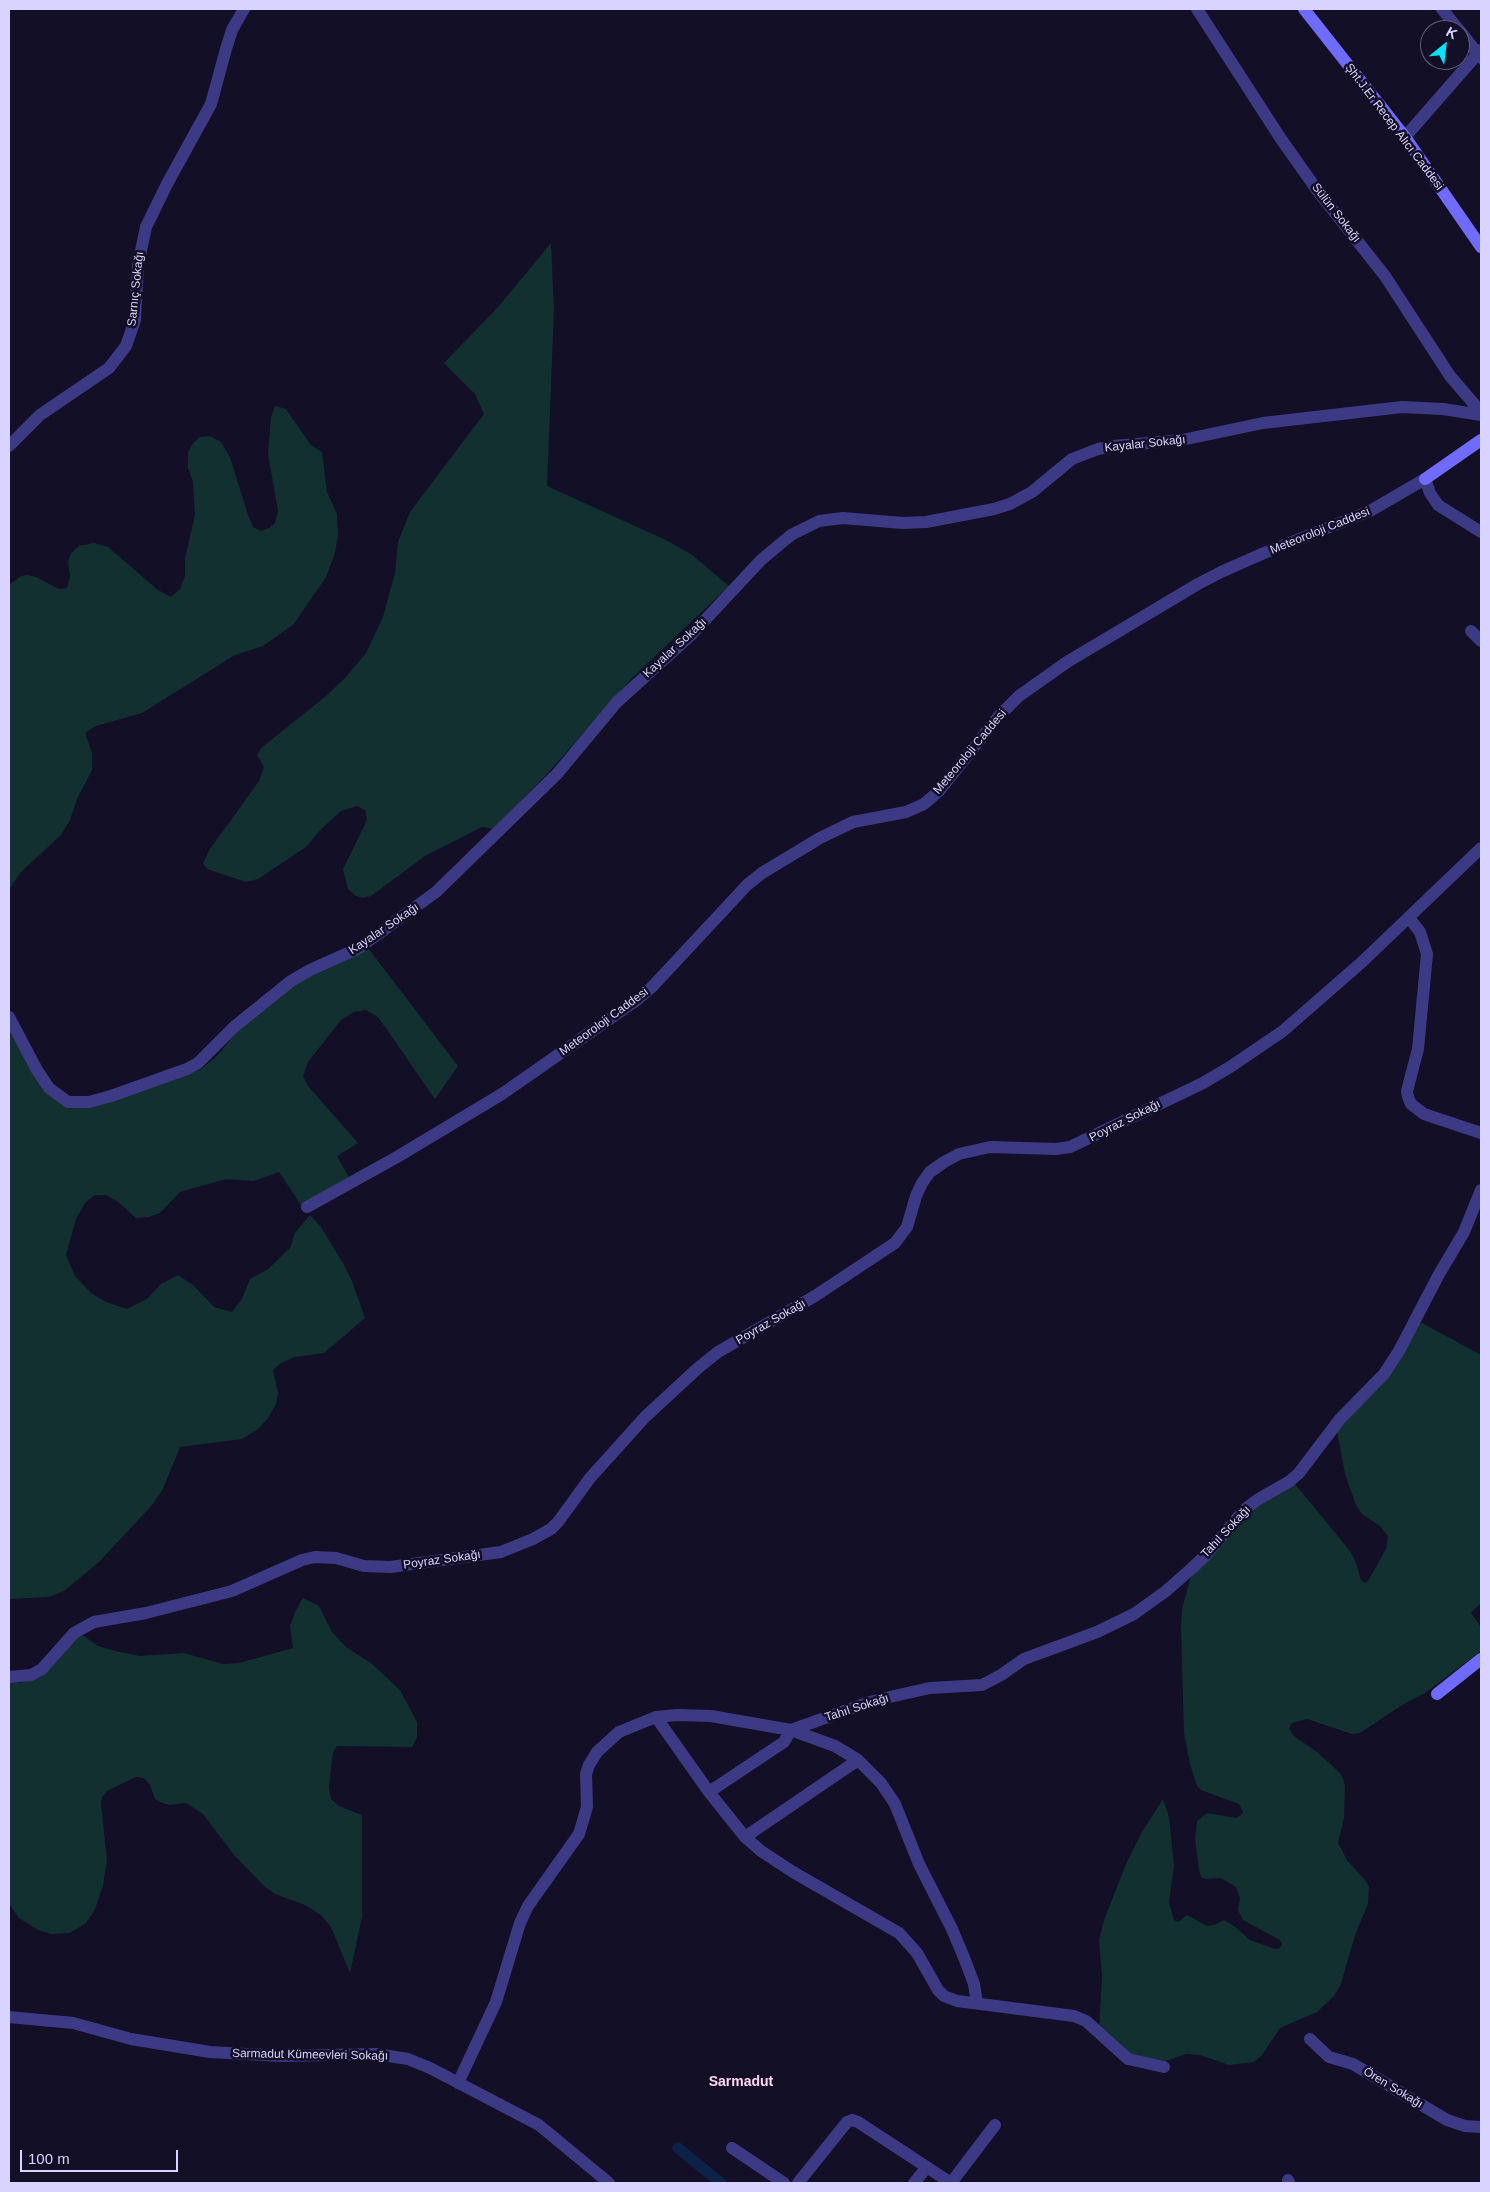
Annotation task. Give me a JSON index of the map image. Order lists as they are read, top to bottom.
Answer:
{
  "streets": {
    "street": [
      "Şht.J.Er Recep Alıcı Caddesi",
      "Sülün Sokağı",
      "Sarnıç Sokağı",
      "Kayalar Sokağı",
      "Meteoroloji Caddesi",
      "Poyraz Sokağı",
      "Tahıl Sokağı",
      "Sarmadut Kümeevleri Sokağı",
      "Ören Sokağı"
    ]
  },
  "crossings": [
    ["Sülün Sokağı", "Kayalar Sokağı"]
  ],
  "districts": ["Sarmadut"],
  "scale_bar": "100 m",
  "north": "top right"
}
